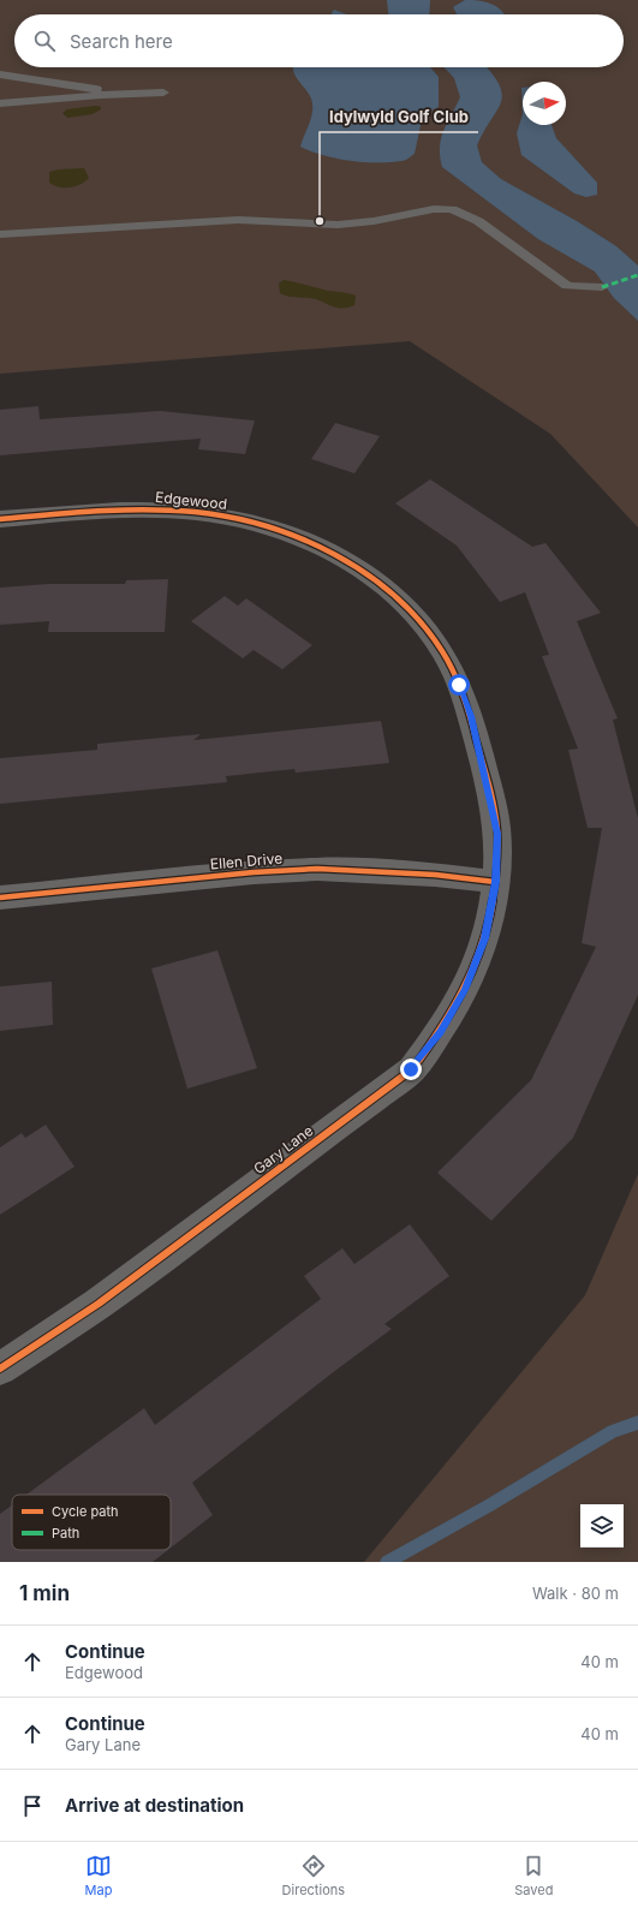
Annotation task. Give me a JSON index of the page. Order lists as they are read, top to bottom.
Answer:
{
  "streets": {
    "street": ["Edgewood", "Ellen Drive", "Gary Lane"]
  },
  "crossings": [
    ["Edgewood", "Ellen Drive"],
    ["Edgewood", "Gary Lane"],
    ["Ellen Drive", "Gary Lane"]
  ],
  "places": ["Idylwyld Golf Club"],
  "legend": ["Cycle path", "Path"],
  "north": "right",
  "page": {
    "search": "Search here",
    "heading": ["1 min", "Walk · 80 m"],
    "list": [
      ["Continue", "Edgewood", "40 m"],
      ["Continue", "Gary Lane", "40 m"],
      "Arrive at destination"
    ],
    "nav": ["Map", "Directions", "Saved"]
  }
}
